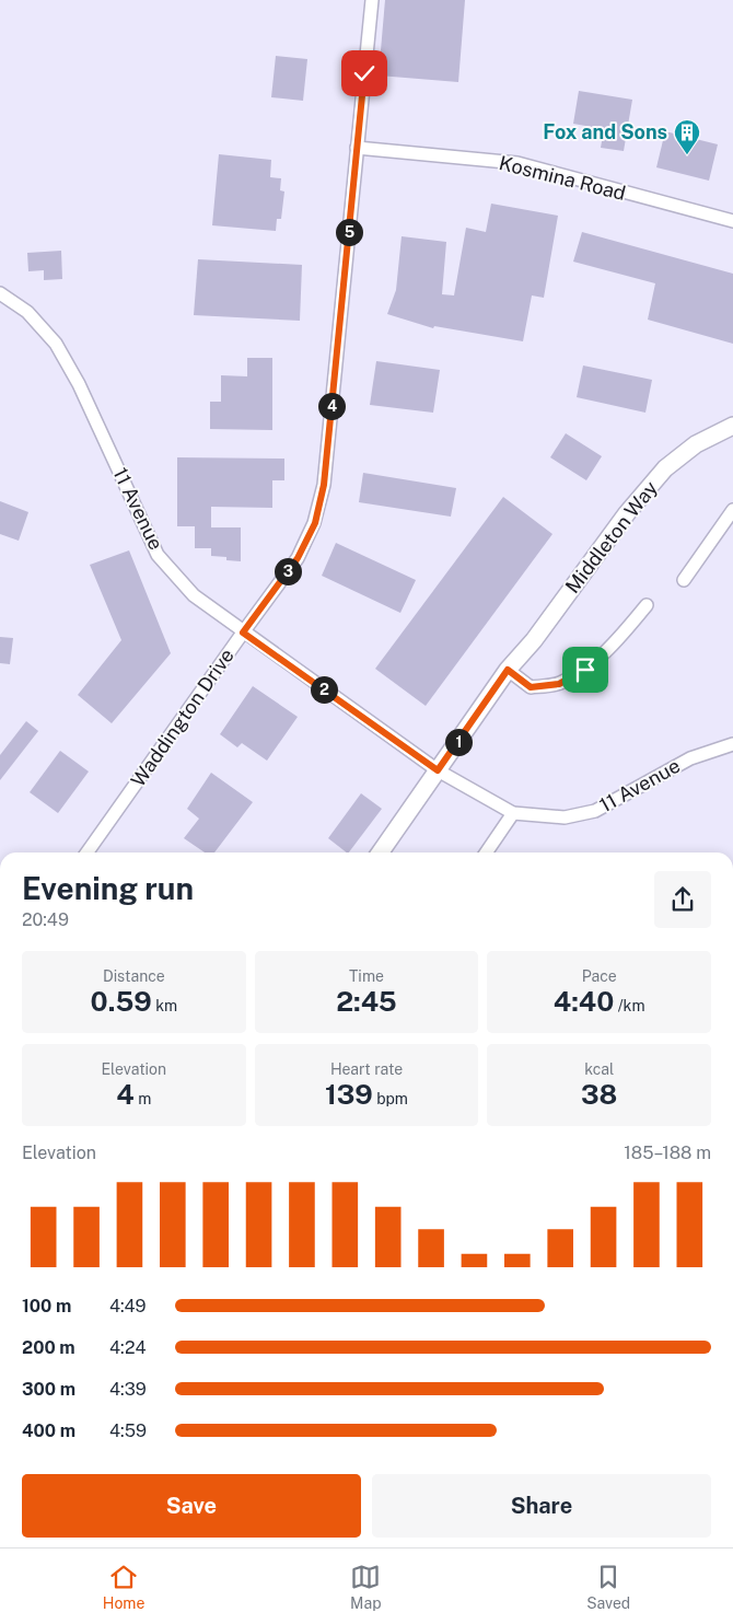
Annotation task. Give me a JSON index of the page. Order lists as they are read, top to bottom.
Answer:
{
  "streets": {
    "street": [
      "Kosmina Road",
      "11 Avenue",
      "Middleton Way",
      "Waddington Drive"
    ]
  },
  "crossings": [
    ["Kosmina Road", "Waddington Drive"],
    ["11 Avenue", "Middleton Way"],
    ["11 Avenue", "Waddington Drive"]
  ],
  "places": {
    "building": ["Fox and Sons"]
  },
  "page": {
    "pins": [
      "5",
      "4",
      "3",
      "2",
      "1"
    ],
    "heading": ["Evening run", "20:49"],
    "stats": [
      ["Distance", "0.59 km"],
      ["Time", "2:45"],
      ["Pace", "4:40 /km"],
      ["Elevation", "4 m"],
      ["Heart rate", "139 bpm"],
      ["kcal", "38"]
    ],
    "chart": ["Elevation", "185–188 m"],
    "list": [
      {
        "name": "100 m",
        "note": "4:49"
      },
      {
        "name": "200 m",
        "note": "4:24"
      },
      {
        "name": "300 m",
        "note": "4:39"
      },
      {
        "name": "400 m",
        "note": "4:59"
      }
    ],
    "buttons": ["Save", "Share"],
    "tabs": ["Home", "Map", "Saved"]
  }
}
